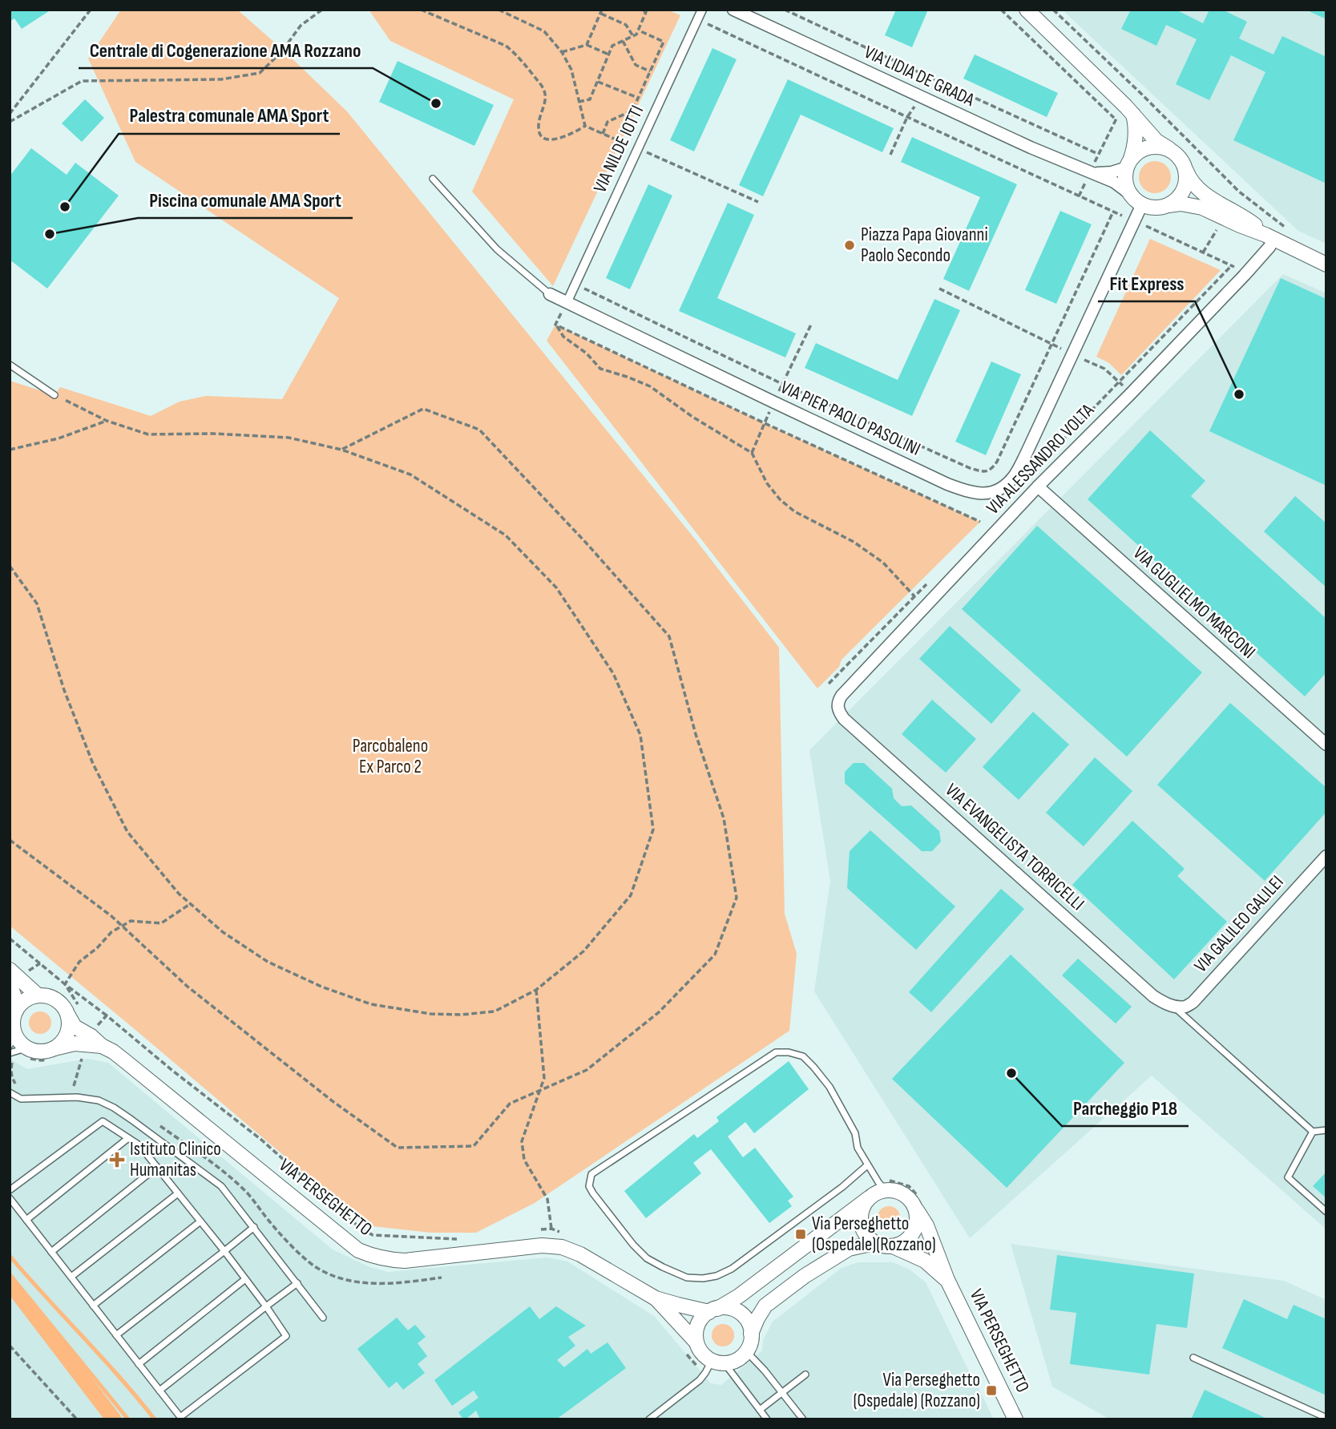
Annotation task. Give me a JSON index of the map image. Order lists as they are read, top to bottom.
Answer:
{
  "streets": {
    "street": [
      "VIA LIDIA DE GRADA",
      "VIA NILDE IOTTI",
      "VIA PIER PAOLO PASOLINI",
      "VIA ALESSANDRO VOLTA",
      "VIA GUGLIELMO MARCONI",
      "VIA EVANGELISTA TORRICELLI",
      "VIA GALILEO GALILEI",
      "VIA PERSEGHETTO"
    ]
  },
  "crossings": [
    ["VIA LIDIA DE GRADA", "VIA PIER PAOLO PASOLINI"],
    ["VIA NILDE IOTTI", "VIA PIER PAOLO PASOLINI"],
    ["VIA ALESSANDRO VOLTA", "VIA GUGLIELMO MARCONI"],
    ["VIA ALESSANDRO VOLTA", "VIA EVANGELISTA TORRICELLI"],
    ["VIA EVANGELISTA TORRICELLI", "VIA GALILEO GALILEI"]
  ],
  "parks": ["Parcobaleno Ex Parco 2"],
  "places": {
    "other": [
      "Centrale di Cogenerazione AMA Rozzano",
      "Palestra comunale AMA Sport",
      "Piscina comunale AMA Sport",
      "Piazza Papa Giovanni Paolo Secondo",
      "Fit Express",
      "Parcheggio P18"
    ],
    "health": ["Istituto Clinico Humanitas"],
    "transit": ["Via Perseghetto (Ospedale)(Rozzano)", "Via Perseghetto (Ospedale) (Rozzano)"]
  }
}
